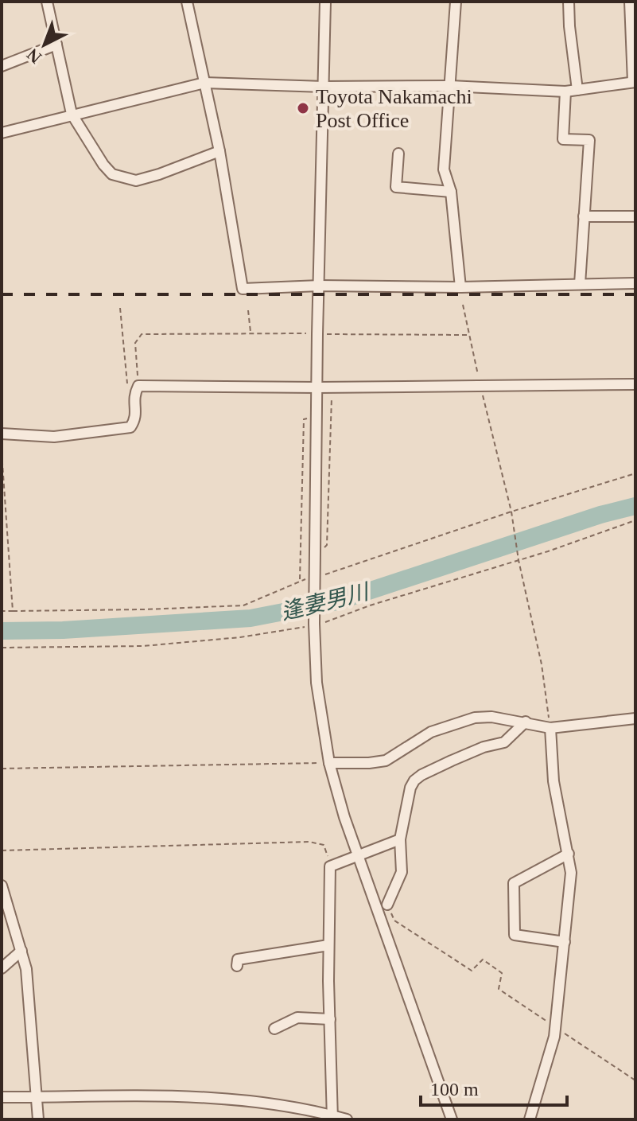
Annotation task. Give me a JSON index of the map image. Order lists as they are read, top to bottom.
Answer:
{
  "water": ["逢妻男川"],
  "places": ["Toyota Nakamachi Post Office"],
  "scale_bar": "100 m",
  "north": "bottom left"
}
